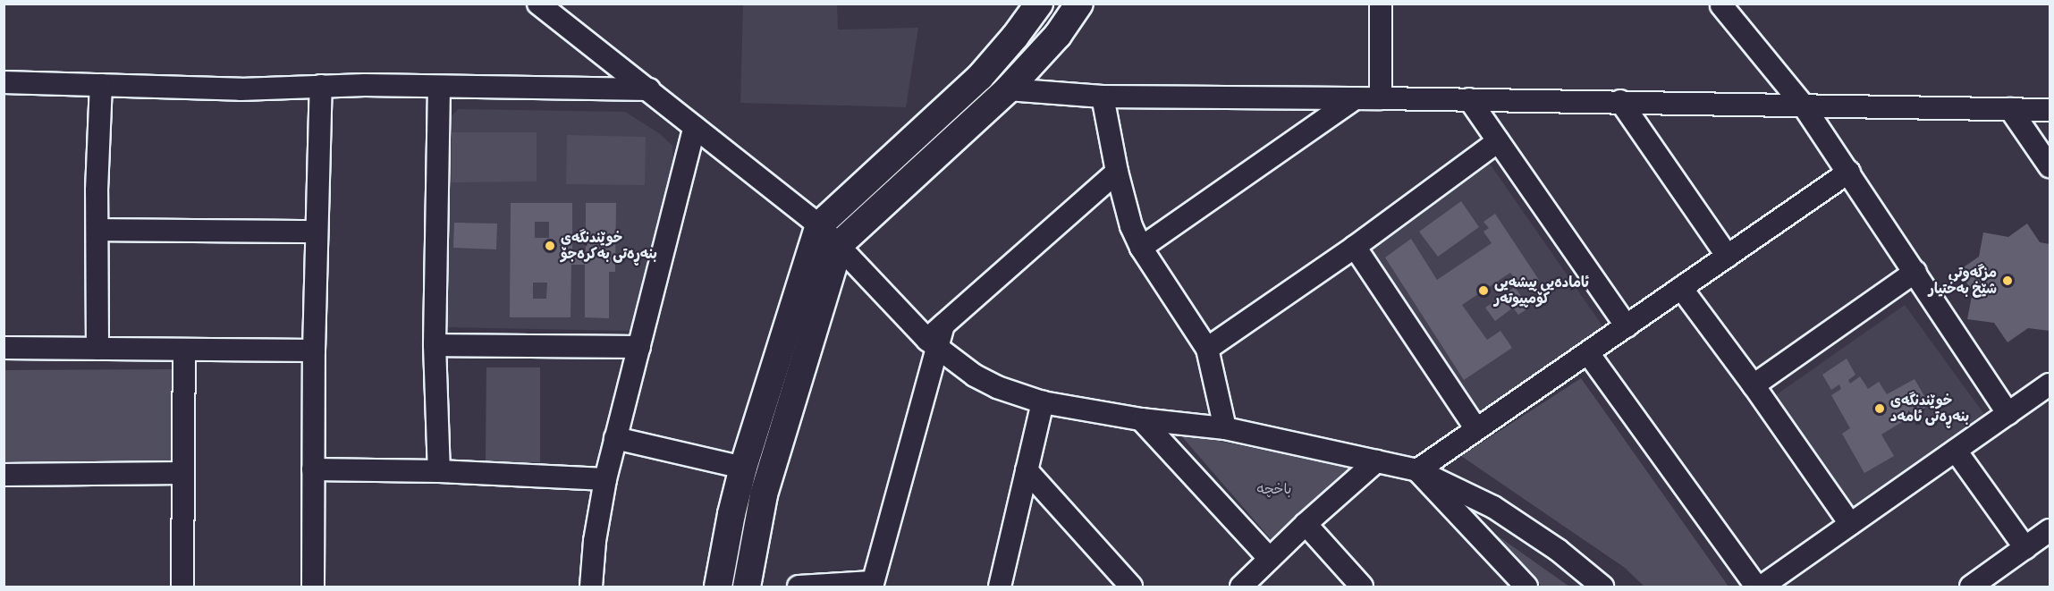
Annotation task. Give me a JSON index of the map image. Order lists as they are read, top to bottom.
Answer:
{
  "parks": ["باخچە"],
  "places": [
    "خوێندنگەی بنەڕەتی بەکرەجۆ",
    "مزگەوتی شێخ بەختیار",
    "ئامادەیی پیشەیی کۆمپیوتەر",
    "خوێندنگەی بنەڕەتی ئامەد"
  ]
}
